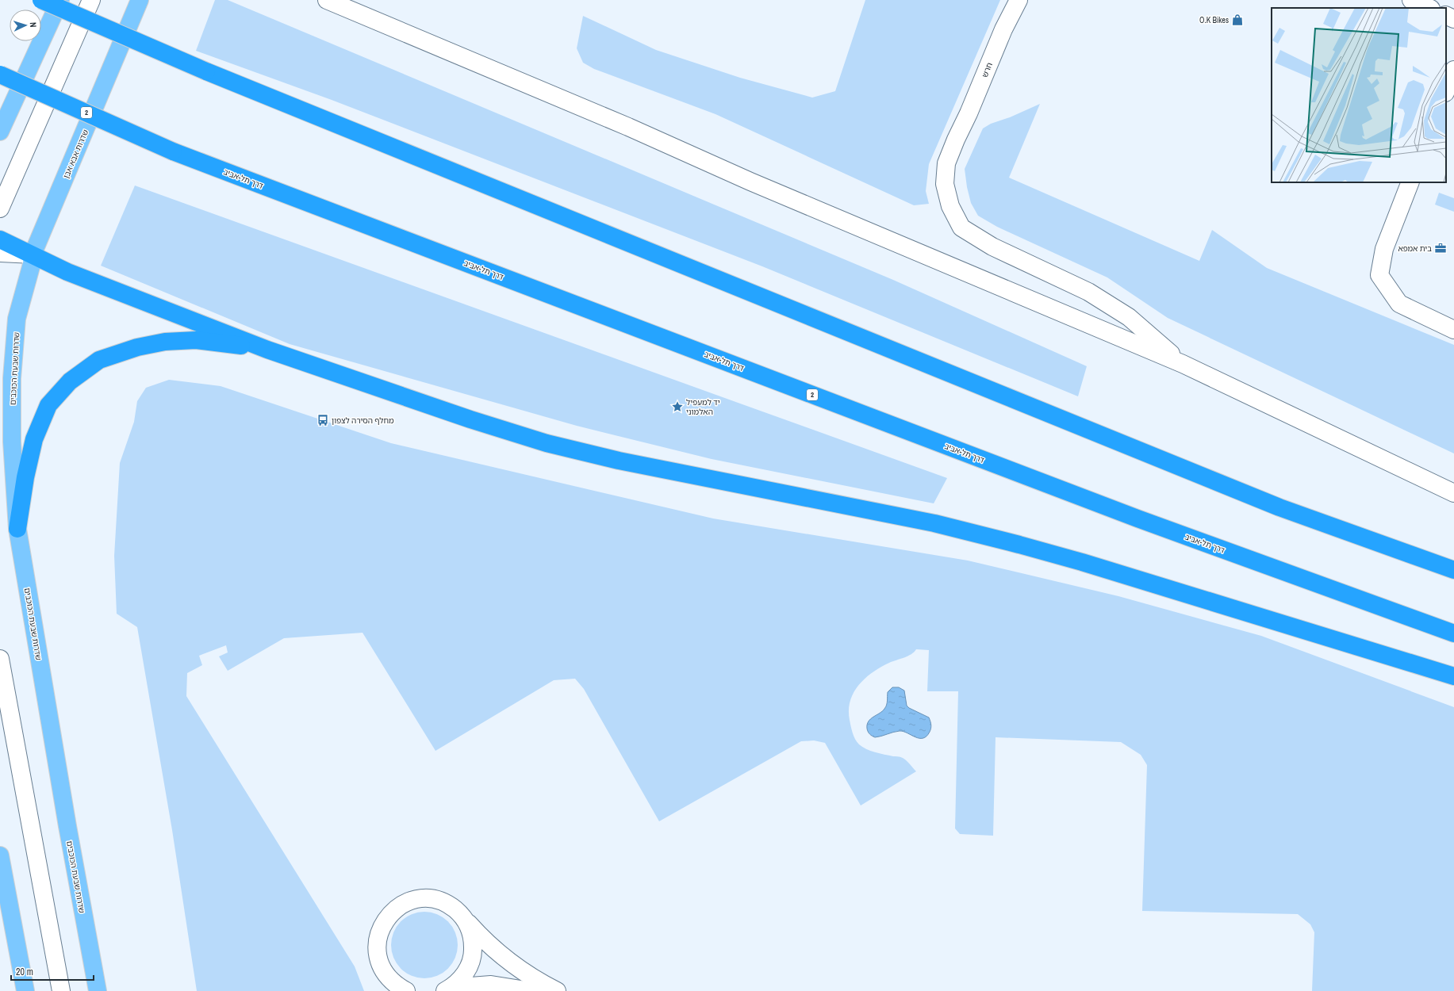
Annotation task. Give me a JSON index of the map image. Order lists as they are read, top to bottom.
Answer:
{
  "streets": {
    "highway": ["2", "דרך תל-אביב"],
    "main road": ["שדרות אבא אבן", "שדרות שבעת הכוכבים"],
    "street": ["חרש"]
  },
  "crossings": [
    ["שדרות אבא אבן", "שדרות שבעת הכוכבים"]
  ],
  "places": {
    "shop": ["O.K Bikes"],
    "office": ["בית אמפא"],
    "place": ["יד למעפיל האלמוני"],
    "bus stop": ["מחלף הסירה לצפון"]
  },
  "scale_bar": "20 m",
  "north": "right"
}
